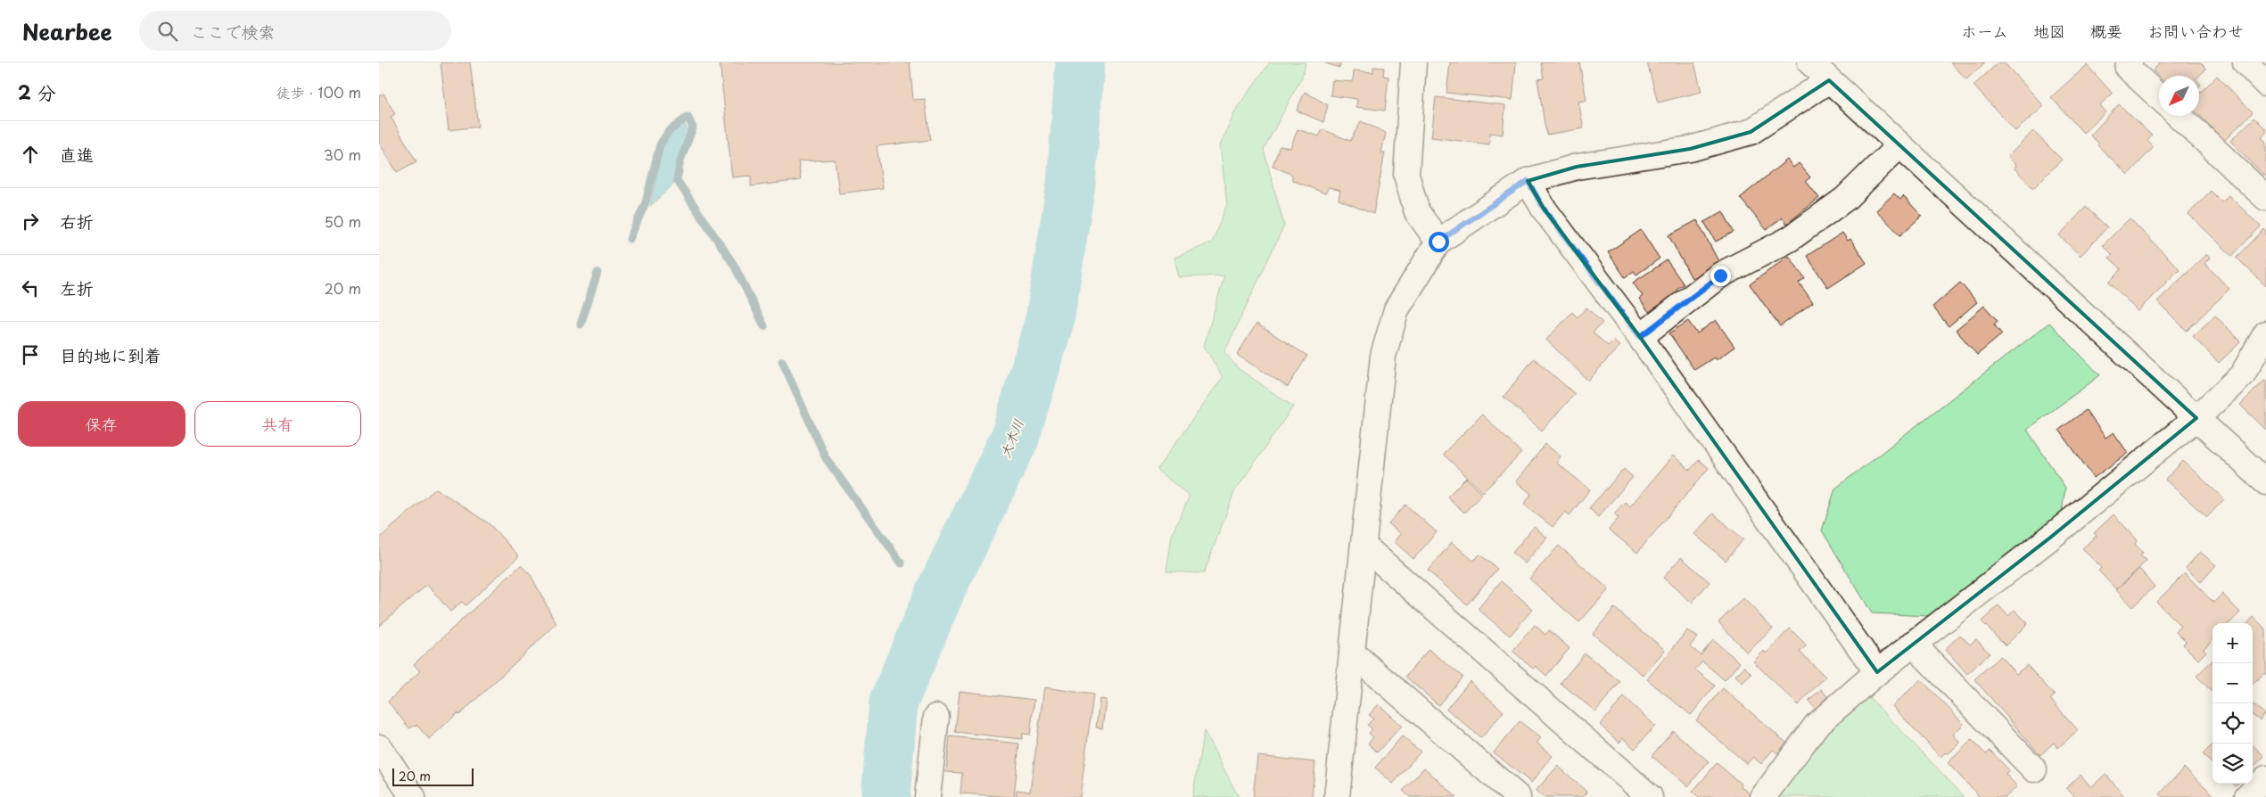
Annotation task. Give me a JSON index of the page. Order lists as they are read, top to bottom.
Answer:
{
  "water": ["大木川"],
  "scale_bar": "20 m",
  "north": "bottom left",
  "page": {
    "header": "Nearbee",
    "search": "ここで検索",
    "nav": [
      "ホーム",
      "地図",
      "概要",
      "お問い合わせ"
    ],
    "heading": ["2 分", "徒歩 · 100 m"],
    "list": [
      ["直進", "30 m"],
      ["右折", "50 m"],
      ["左折", "20 m"],
      "目的地に到着"
    ],
    "buttons": ["保存", "共有"],
    "map_buttons": ["+", "−"],
    "scale": "20 m"
  }
}
